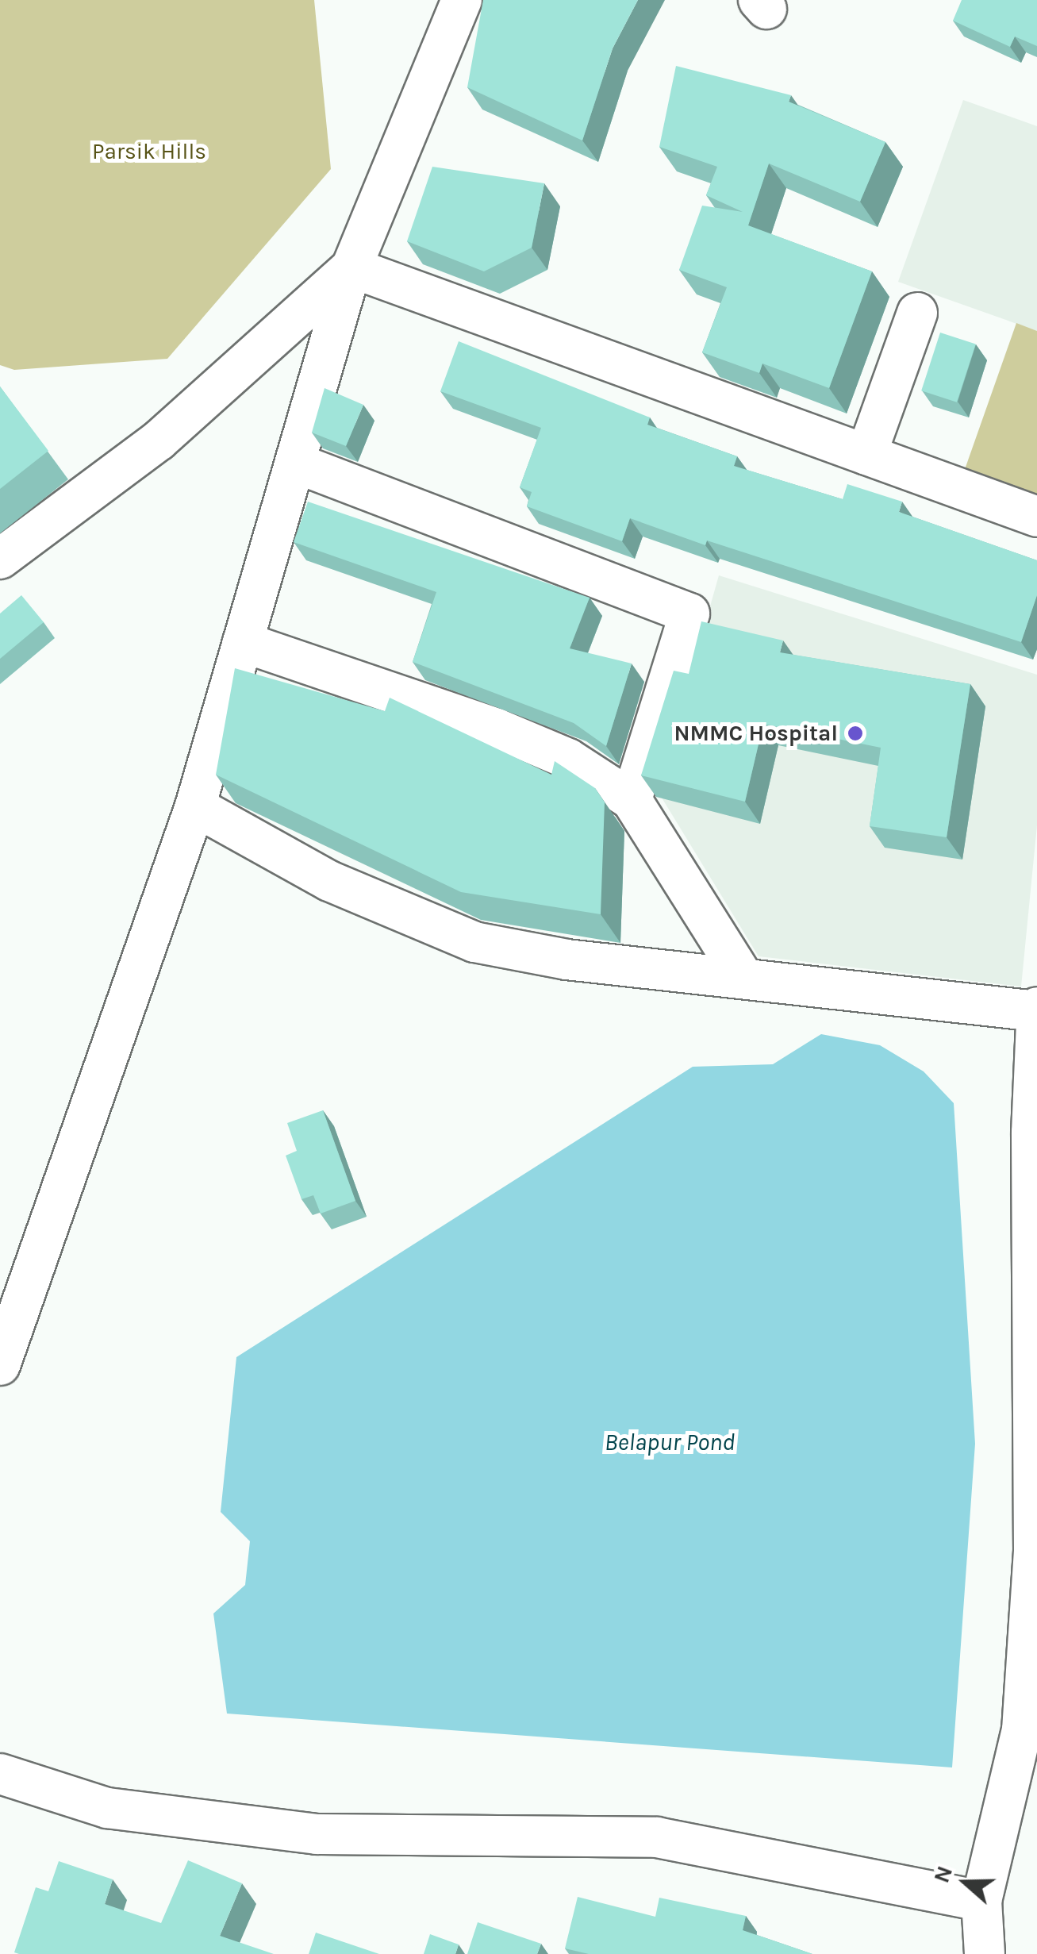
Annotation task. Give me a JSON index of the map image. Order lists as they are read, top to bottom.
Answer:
{
  "water": ["Belapur Pond"],
  "parks": ["Parsik Hills"],
  "places": ["NMMC Hospital"],
  "north": "left"
}
